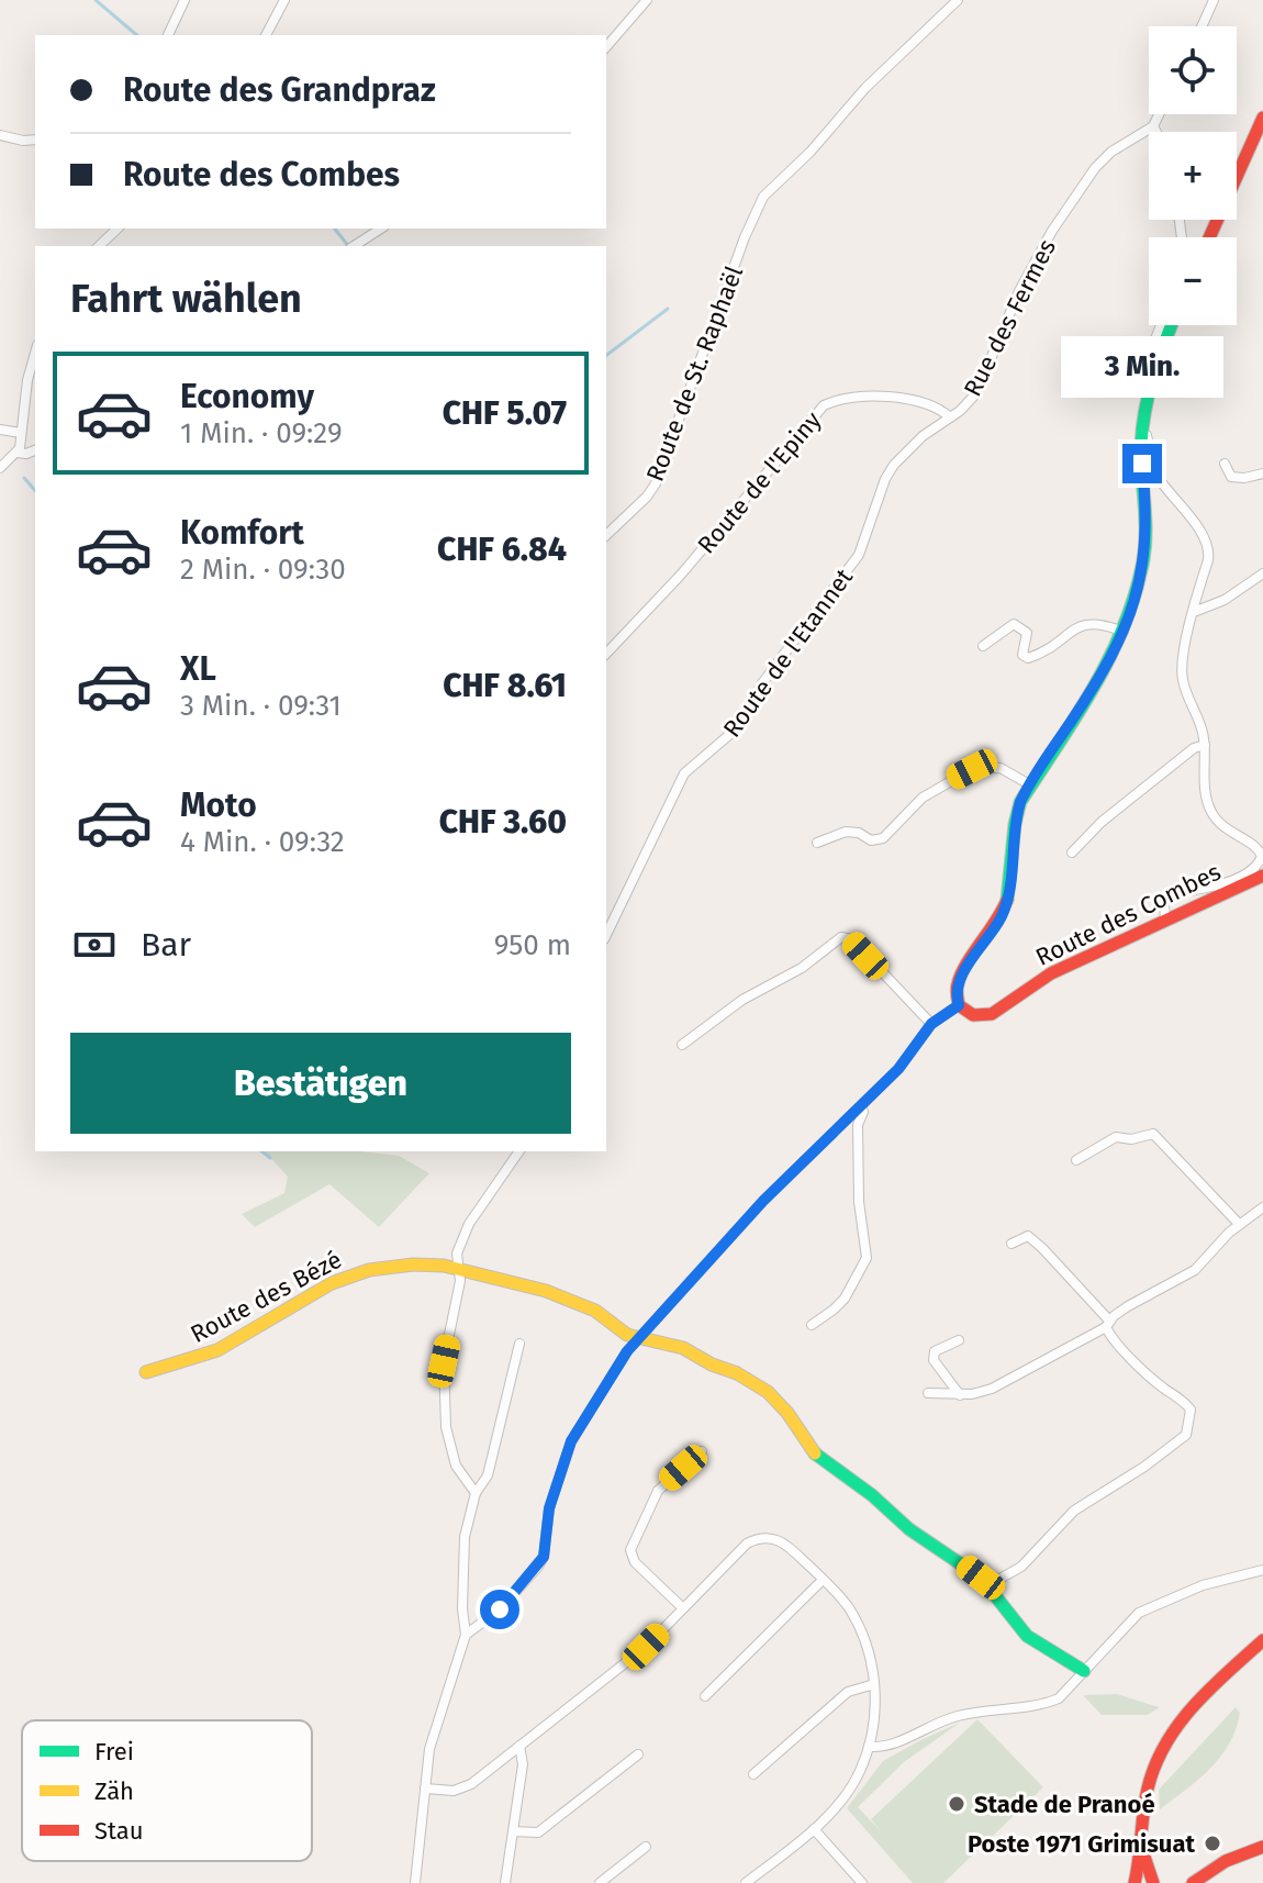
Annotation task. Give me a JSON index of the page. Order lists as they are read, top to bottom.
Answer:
{
  "streets": {
    "street": [
      "Rue des Fermes",
      "Route de St. Raphaël",
      "Route de l'Epiny",
      "Route de l'Etannet",
      "Route des Combes",
      "Route des Bézé"
    ]
  },
  "crossings": [
    ["Rue des Fermes", "Route de l'Epiny"],
    ["Rue des Fermes", "Route de l'Etannet"],
    ["Route de l'Epiny", "Route de l'Etannet"]
  ],
  "places": ["Stade de Pranoé", "Poste 1971 Grimisuat"],
  "legend": ["Frei", "Zäh", "Stau"],
  "page": {
    "map_buttons": ["+", "−"],
    "banner": ["Route des Grandpraz", "Route des Combes"],
    "heading": "Fahrt wählen",
    "bubble": "3 Min.",
    "list": [
      {
        "name": "Economy",
        "note": "1 Min. · 09:29",
        "value": "CHF 5.07"
      },
      {
        "name": "Komfort",
        "note": "2 Min. · 09:30",
        "value": "CHF 6.84"
      },
      {
        "name": "XL",
        "note": "3 Min. · 09:31",
        "value": "CHF 8.61"
      },
      {
        "name": "Moto",
        "note": "4 Min. · 09:32",
        "value": "CHF 3.60"
      }
    ],
    "pay": ["Bar", "950 m"],
    "buttons": "Bestätigen"
  }
}
